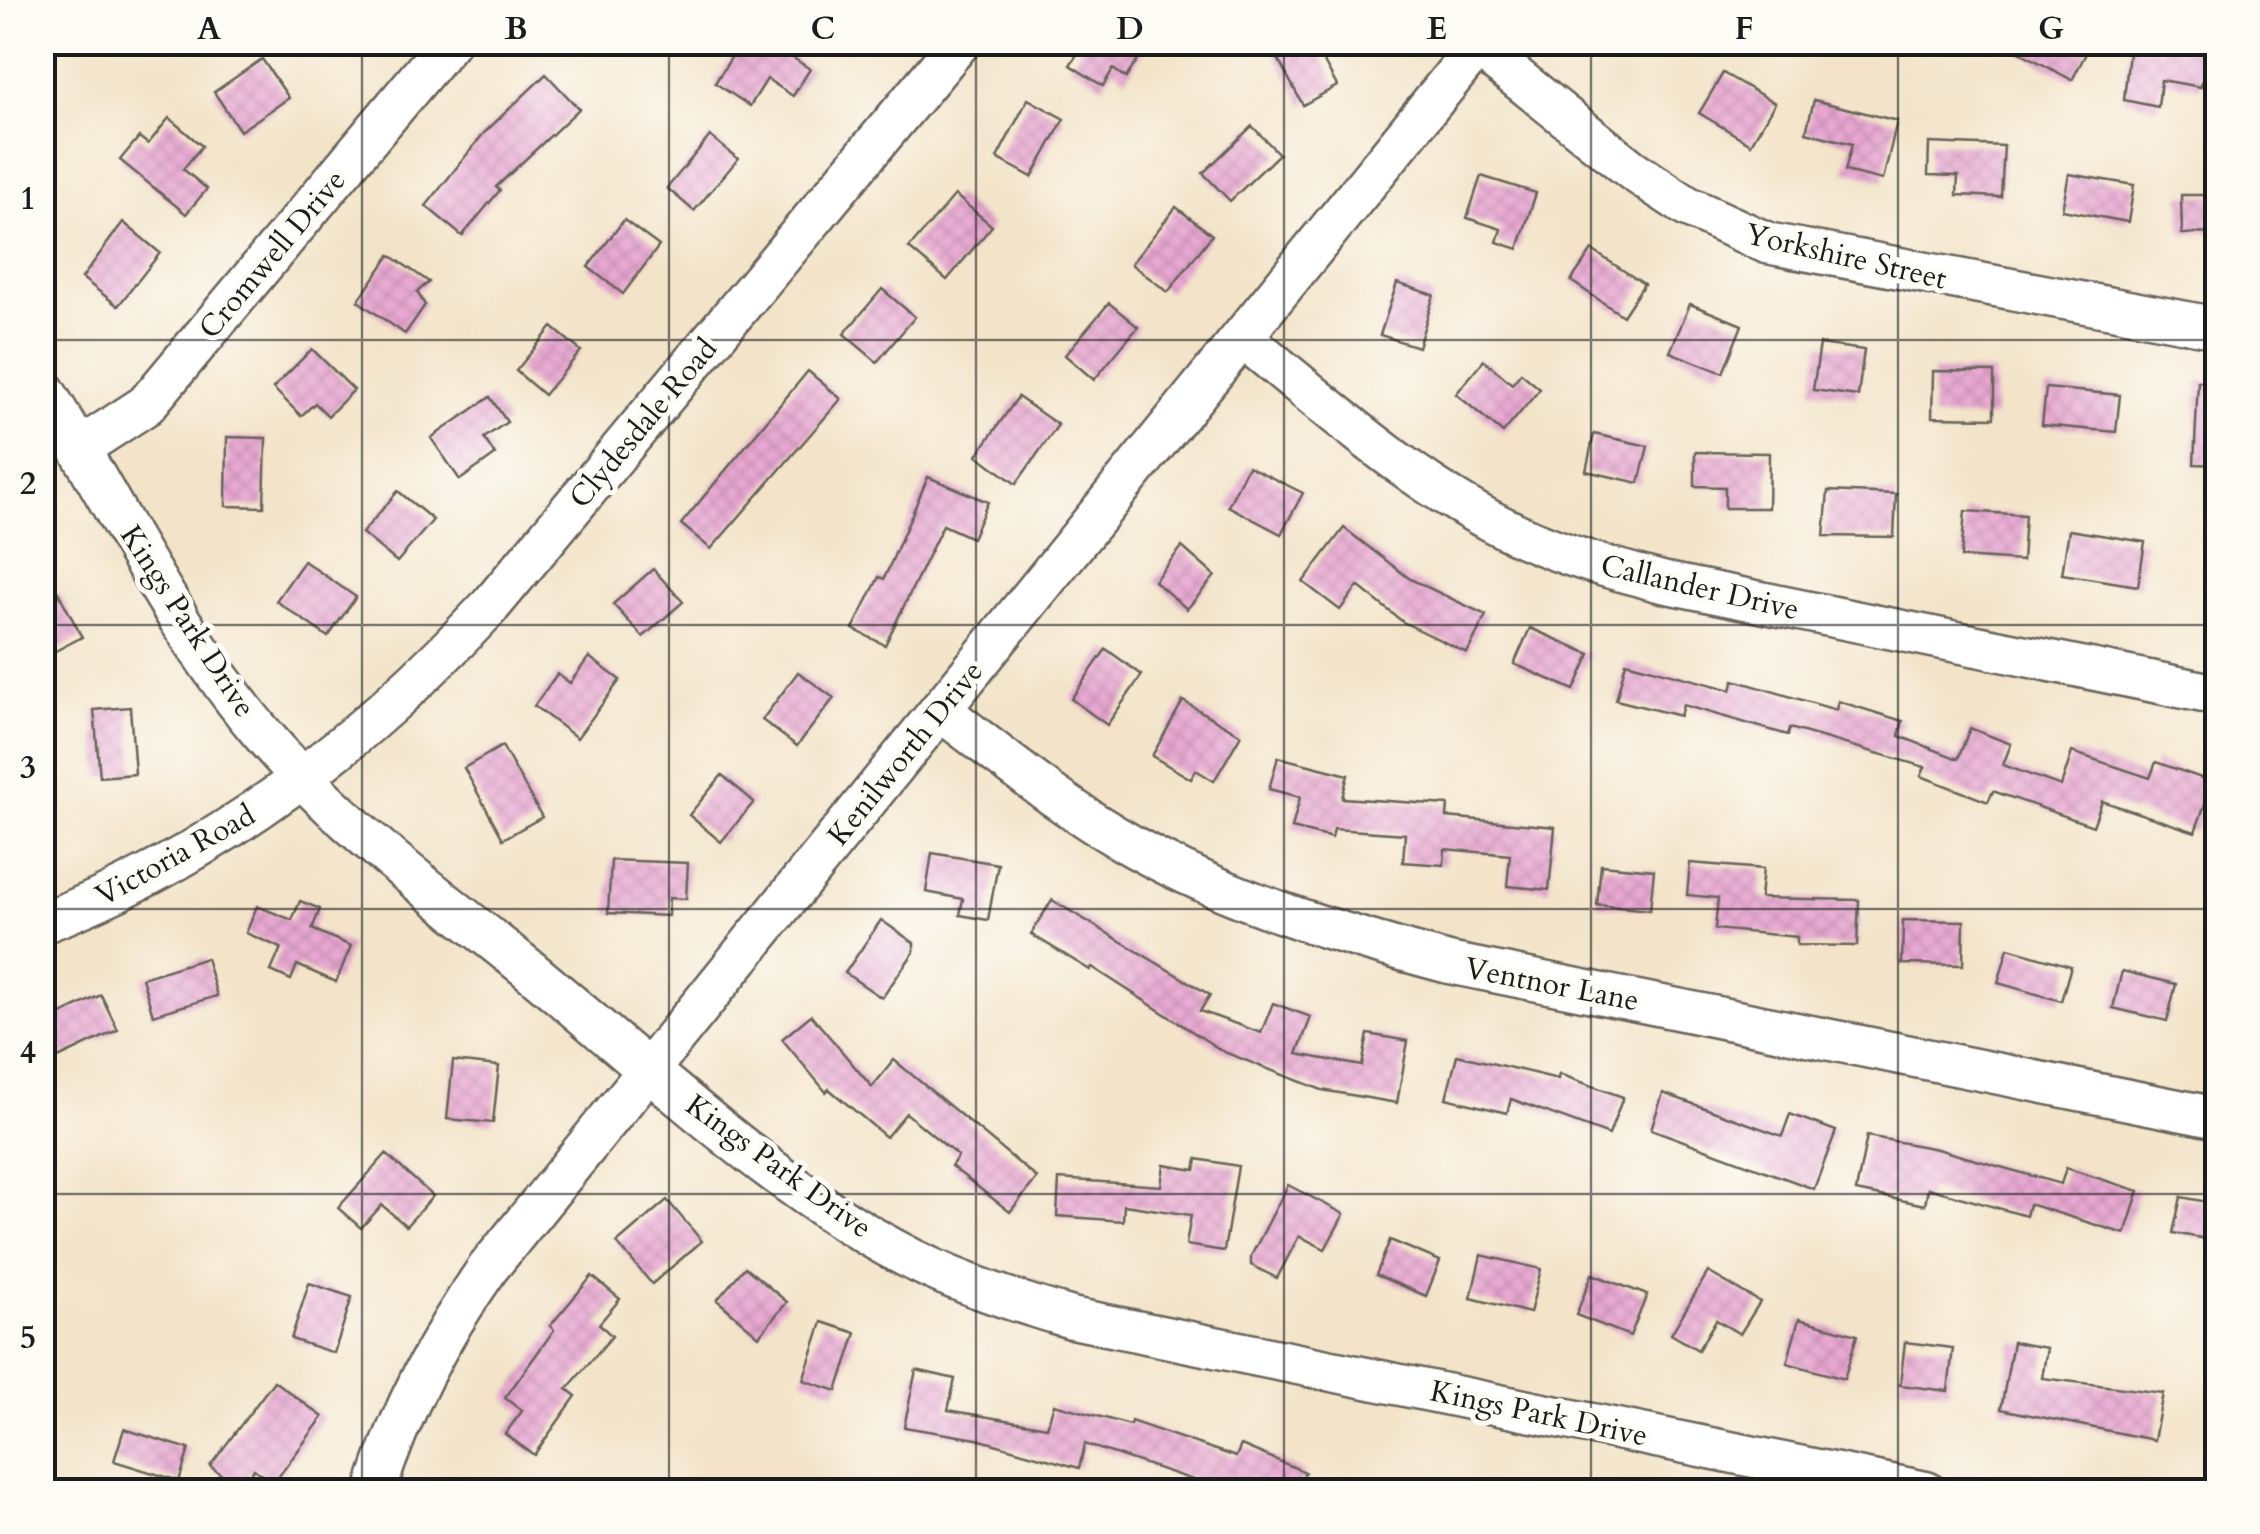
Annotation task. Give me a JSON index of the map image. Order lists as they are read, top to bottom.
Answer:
{
  "streets": {
    "street": [
      "Cromwell Drive",
      "Yorkshire Street",
      "Clydesdale Road",
      "Callander Drive",
      "Kings Park Drive",
      "Kenilworth Drive",
      "Victoria Road",
      "Ventnor Lane"
    ]
  },
  "crossings": [
    ["Cromwell Drive", "Kings Park Drive"],
    ["Yorkshire Street", "Kenilworth Drive"],
    ["Clydesdale Road", "Kings Park Drive"],
    ["Clydesdale Road", "Victoria Road"],
    ["Callander Drive", "Kenilworth Drive"],
    ["Kings Park Drive", "Kenilworth Drive"],
    ["Kings Park Drive", "Victoria Road"],
    ["Kenilworth Drive", "Ventnor Lane"]
  ],
  "grid": {
    "columns": [
      "A",
      "B",
      "C",
      "D",
      "E",
      "F",
      "G"
    ],
    "rows": [
      "1",
      "2",
      "3",
      "4",
      "5"
    ]
  }
}
